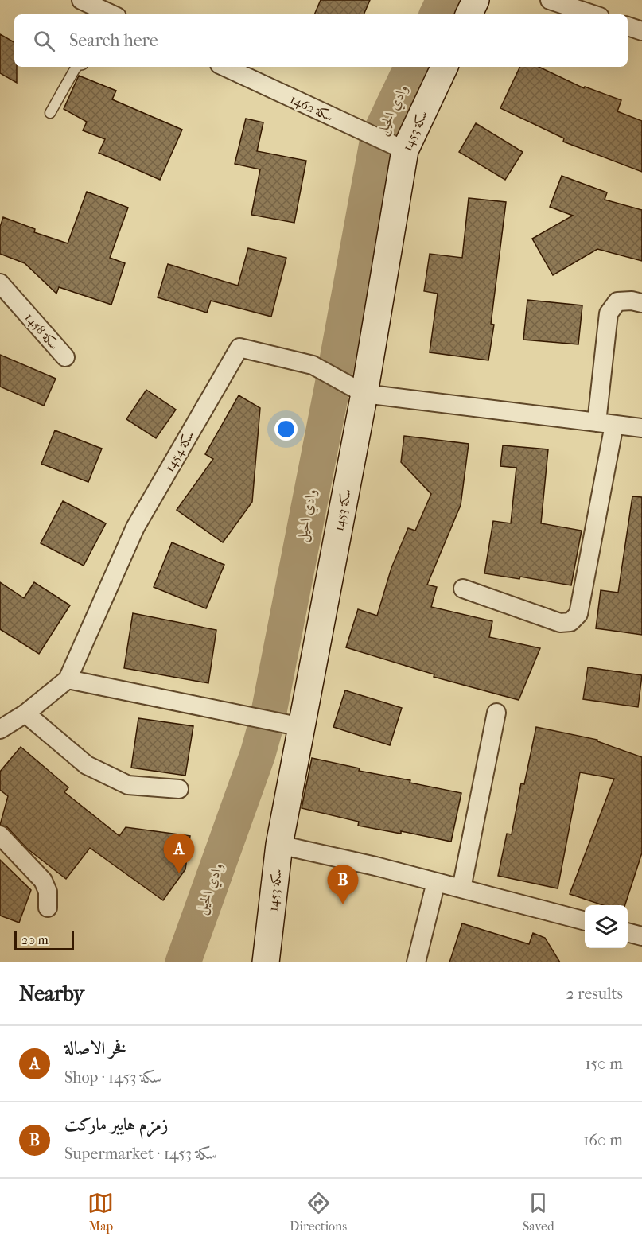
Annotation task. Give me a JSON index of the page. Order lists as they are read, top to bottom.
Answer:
{
  "streets": {
    "street": [
      "سكة 1462",
      "سكة 1453",
      "سكة 1458",
      "سكة 1454"
    ]
  },
  "crossings": [
    ["سكة 1462", "سكة 1453"],
    ["سكة 1453", "سكة 1454"]
  ],
  "water": ["وادي الحيل"],
  "scale_bar": "20 m",
  "page": {
    "search": "Search here",
    "pins": ["A", "B"],
    "scale": "20 m",
    "heading": ["Nearby", "2 results"],
    "list": [
      {
        "mark": "A",
        "name": "فخر الاصالة",
        "note": "Shop · سكة 1453",
        "value": "150 m"
      },
      {
        "mark": "B",
        "name": "زمزم هايبر ماركت",
        "note": "Supermarket · سكة 1453",
        "value": "160 m"
      }
    ],
    "nav": ["Map", "Directions", "Saved"]
  }
}
